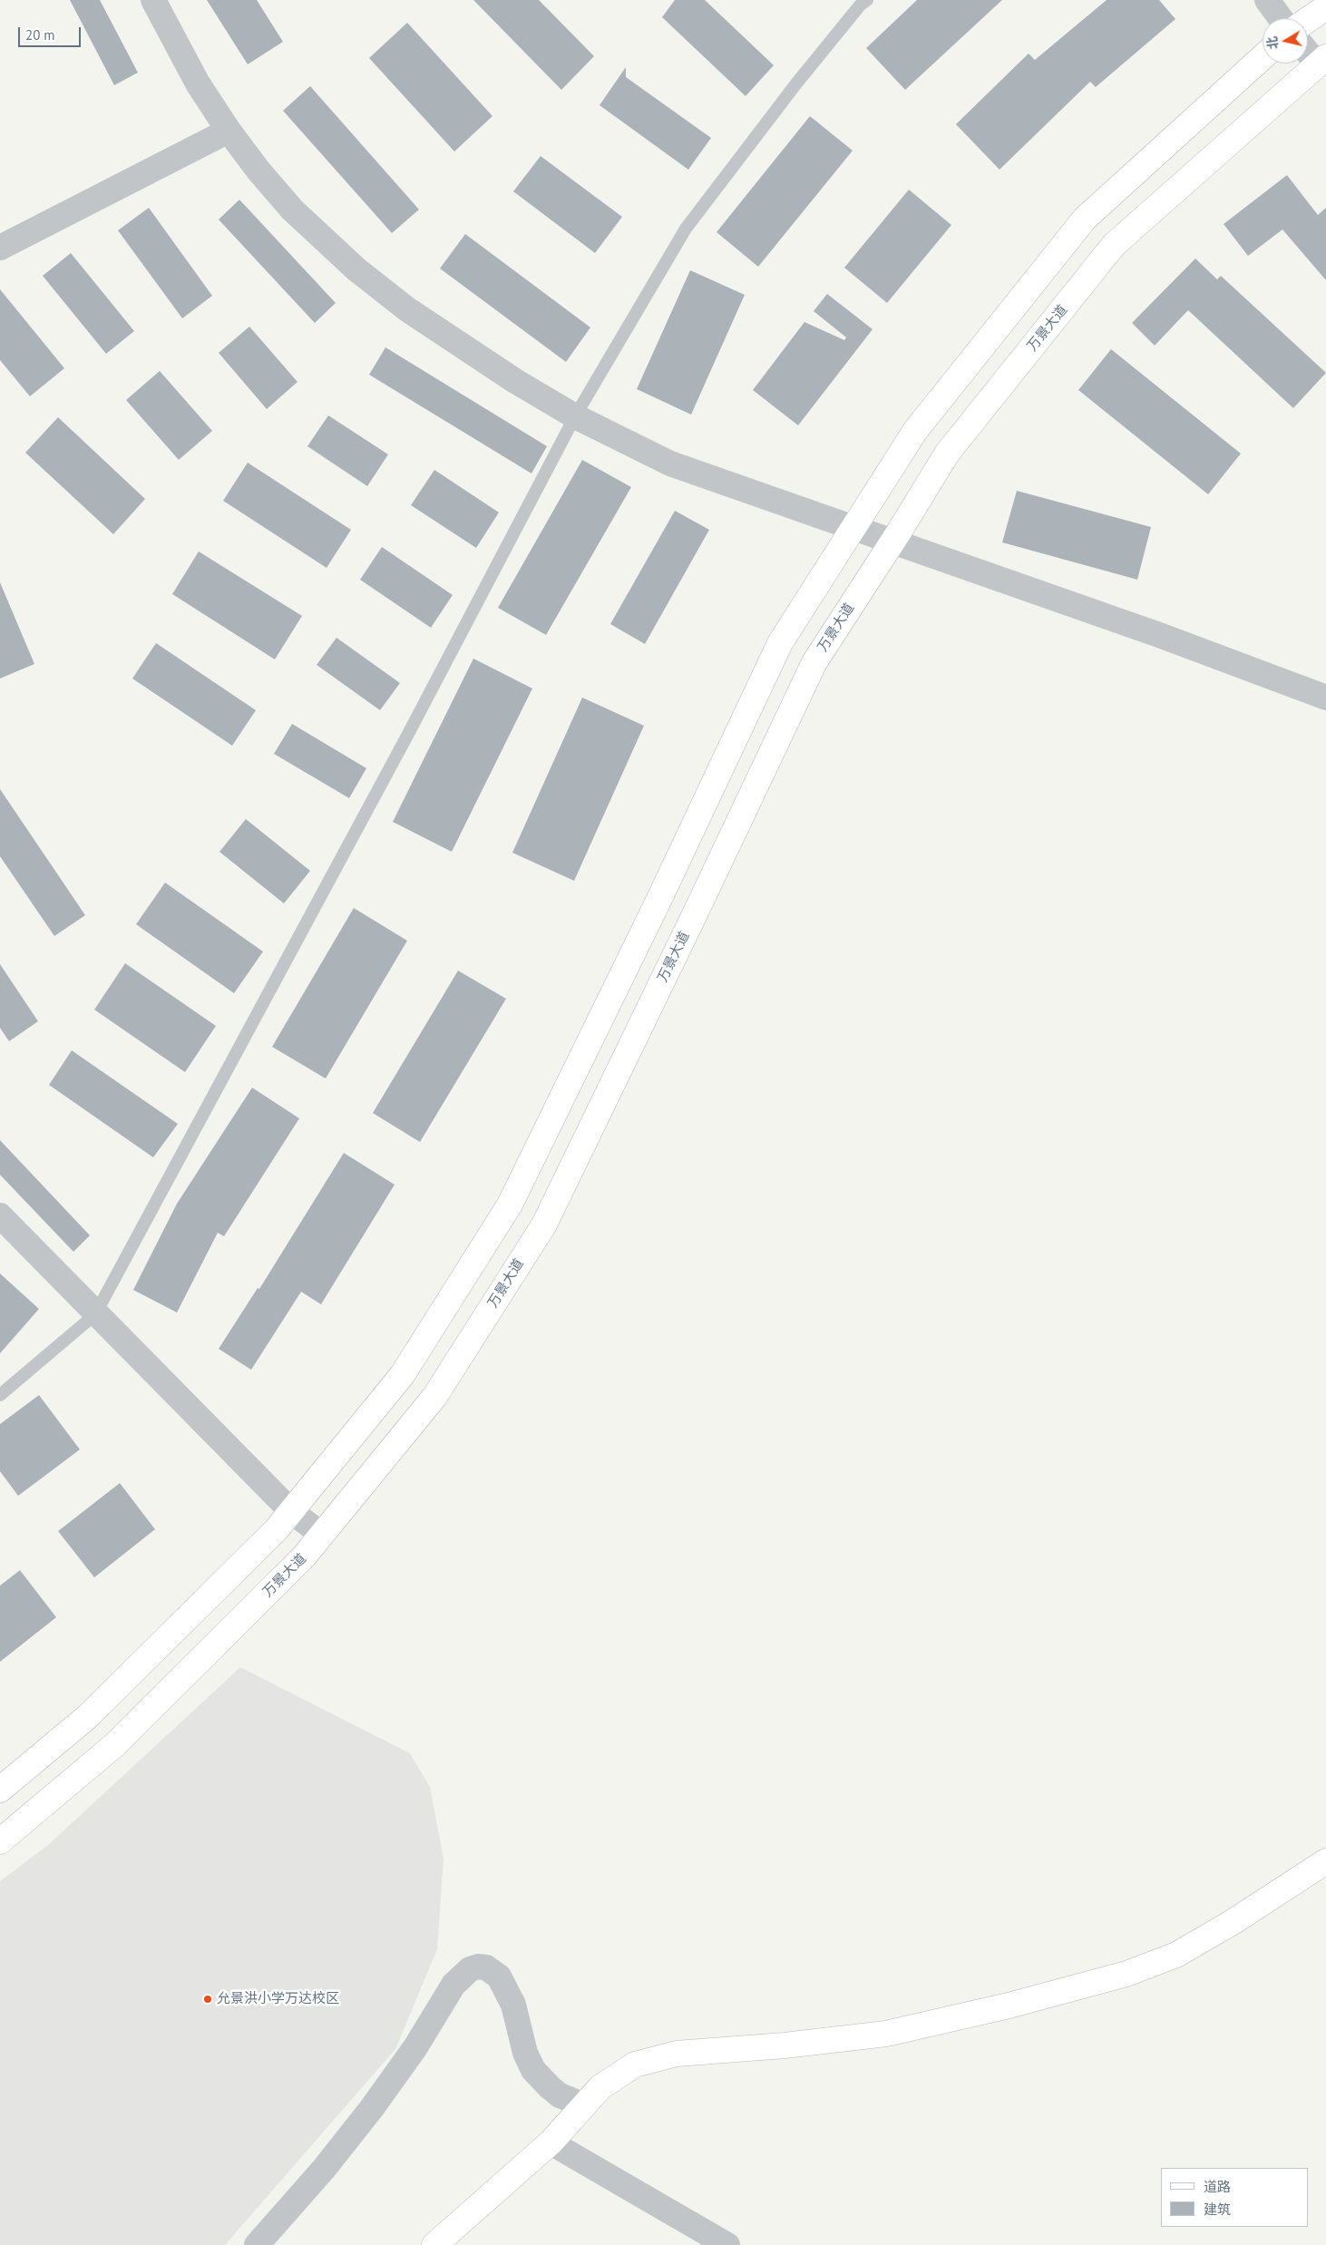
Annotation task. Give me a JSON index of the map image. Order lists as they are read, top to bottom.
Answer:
{
  "streets": {
    "main road": ["万景大道"]
  },
  "places": ["允景洪小学万达校区"],
  "legend": ["道路", "建筑"],
  "scale_bar": "20 m",
  "north": "left"
}
